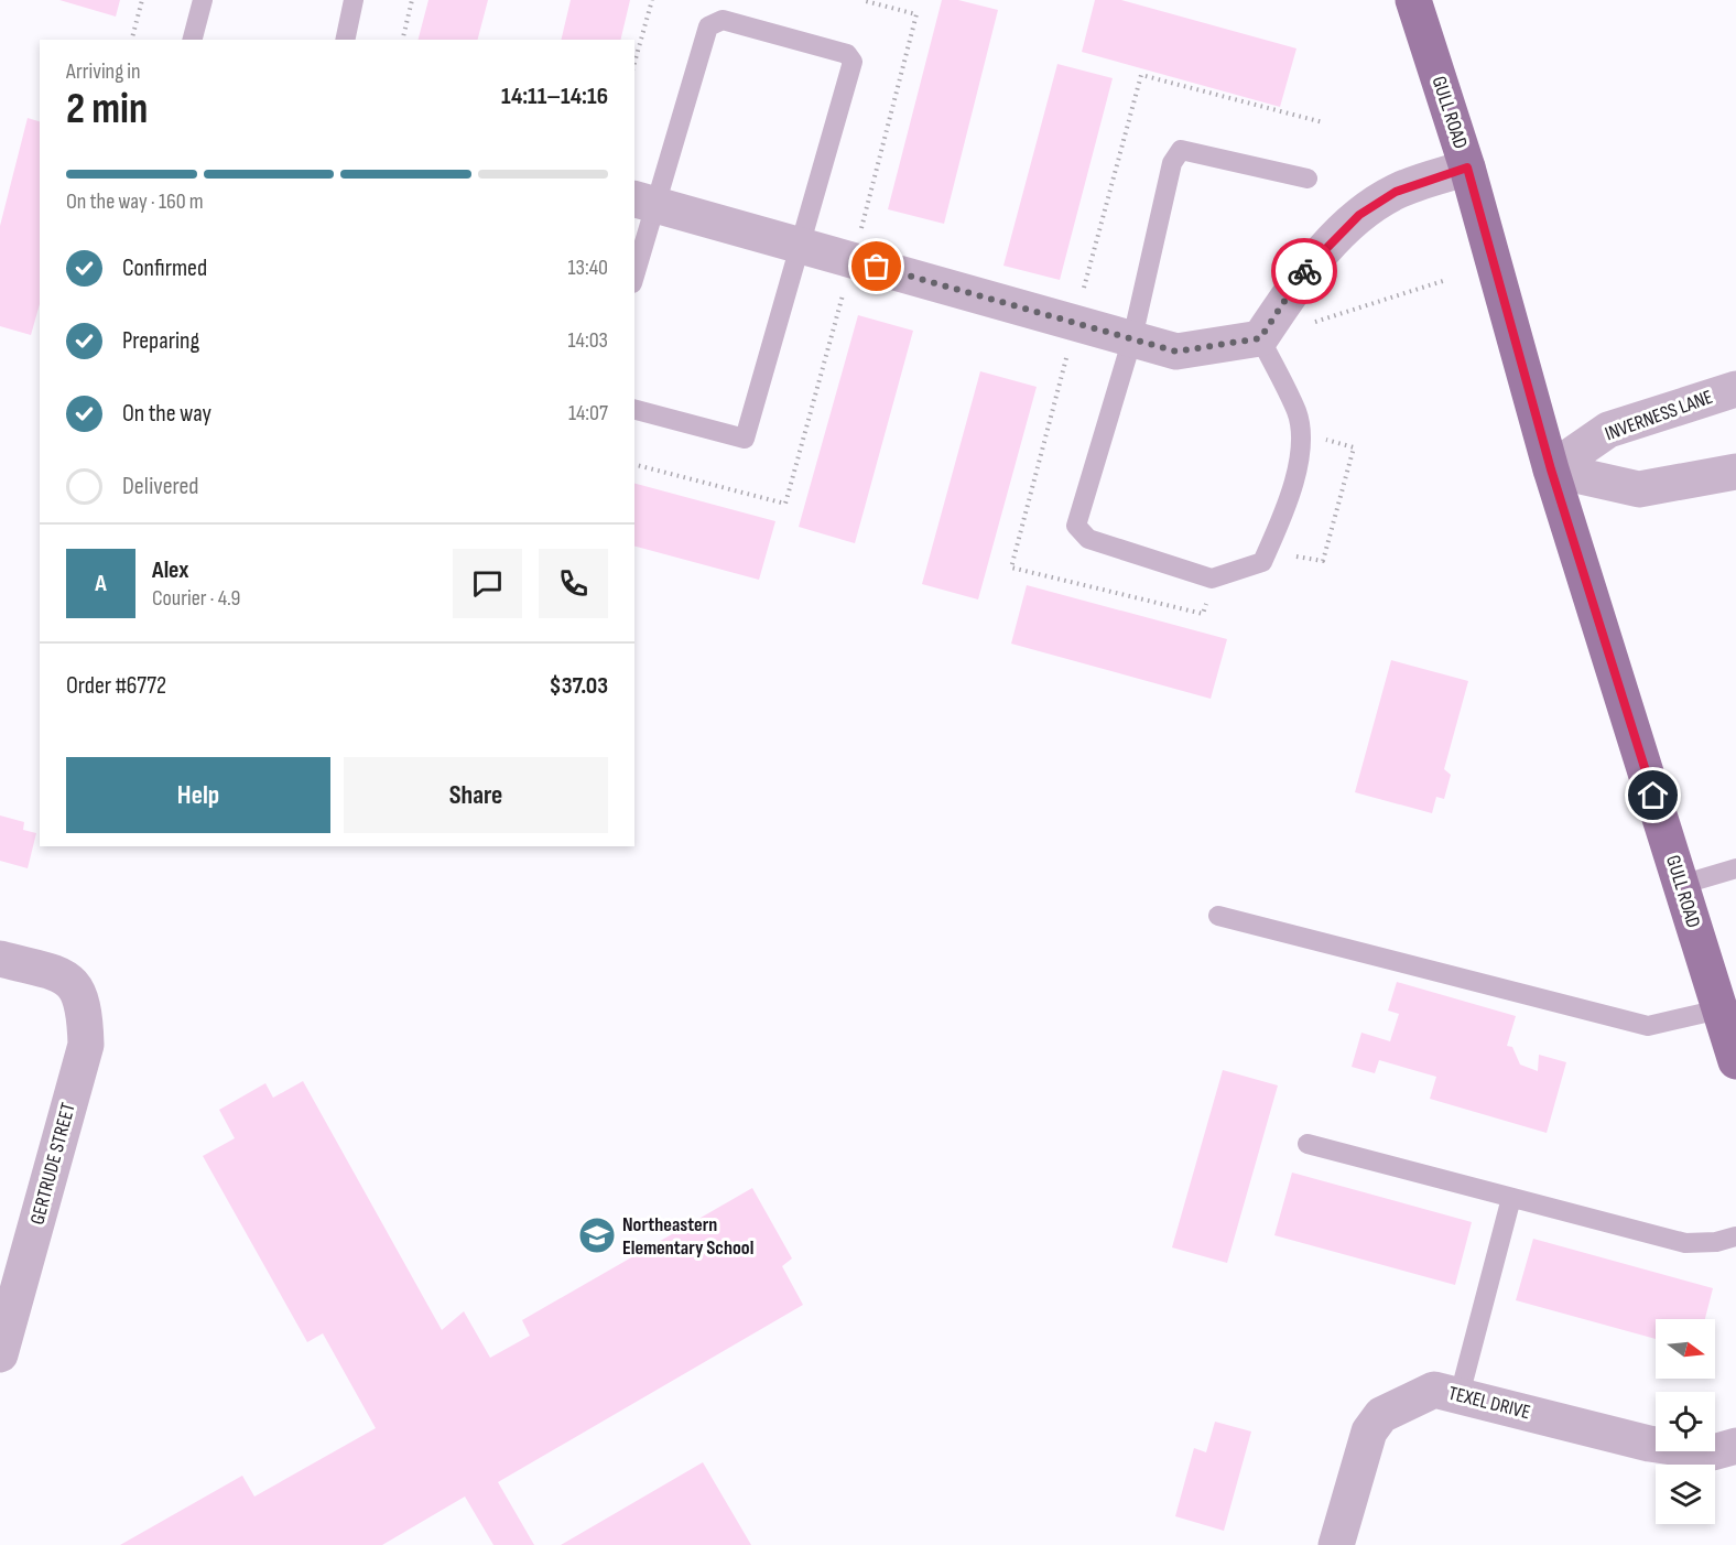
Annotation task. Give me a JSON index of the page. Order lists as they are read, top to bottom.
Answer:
{
  "streets": {
    "main road": ["GULL ROAD"],
    "street": ["INVERNESS LANE", "GERTRUDE STREET", "TEXEL DRIVE"]
  },
  "crossings": [
    ["GULL ROAD", "INVERNESS LANE"]
  ],
  "places": {
    "school or university": ["Northeastern Elementary School"]
  },
  "north": "right",
  "page": {
    "heading": ["2 min", "Arriving in", "14:11–14:16"],
    "panel": [
      "Alex",
      "Courier · 4.9",
      "Order #6772",
      "$37.03"
    ],
    "bar": "On the way · 160 m",
    "list": [
      ["Confirmed", "13:40"],
      ["Preparing", "14:03"],
      ["On the way", "14:07"],
      "Delivered"
    ],
    "round": "A",
    "buttons": ["Help", "Share"]
  }
}
